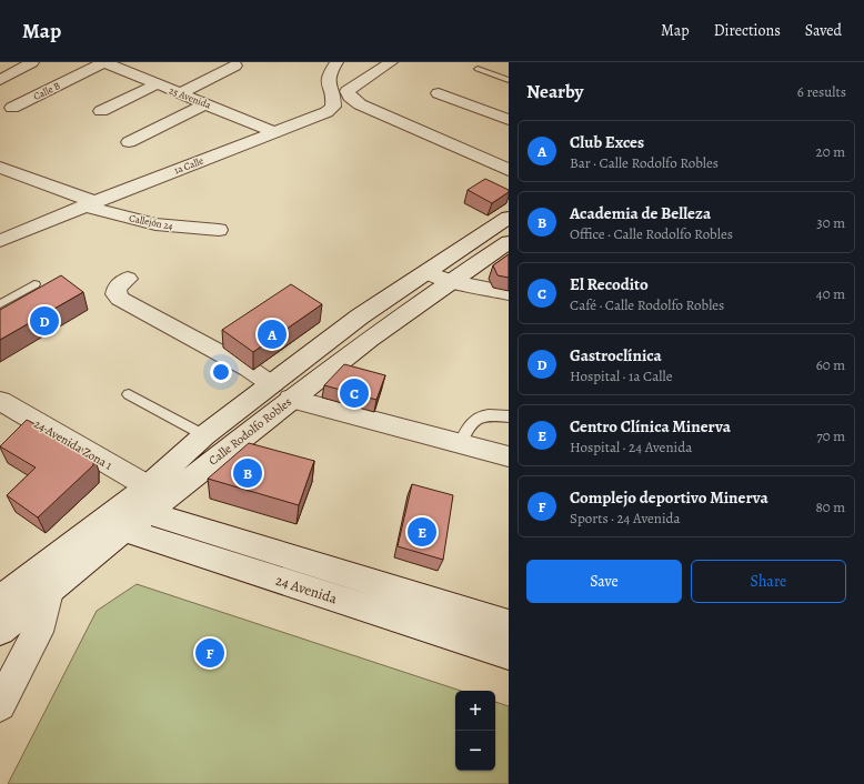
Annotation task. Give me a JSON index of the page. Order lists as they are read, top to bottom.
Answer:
{
  "streets": {
    "street": [
      "Calle B",
      "25 Avenida",
      "1a Calle",
      "Callejón 24",
      "Calle Rodolfo Robles",
      "24 Avenida Zona 1",
      "24 Avenida"
    ]
  },
  "crossings": [
    ["Calle B", "25 Avenida"],
    ["25 Avenida", "1a Calle"],
    ["1a Calle", "Callejón 24"],
    ["Calle Rodolfo Robles", "24 Avenida Zona 1"],
    ["Calle Rodolfo Robles", "24 Avenida"],
    ["24 Avenida Zona 1", "24 Avenida"]
  ],
  "page": {
    "header": "Map",
    "nav": ["Map", "Directions", "Saved"],
    "heading": ["Nearby", "6 results"],
    "list": [
      {
        "mark": "A",
        "name": "Club Exces",
        "note": "Bar · Calle Rodolfo Robles",
        "value": "20 m"
      },
      {
        "mark": "B",
        "name": "Academia de Belleza",
        "note": "Office · Calle Rodolfo Robles",
        "value": "30 m"
      },
      {
        "mark": "C",
        "name": "El Recodito",
        "note": "Café · Calle Rodolfo Robles",
        "value": "40 m"
      },
      {
        "mark": "D",
        "name": "Gastroclínica",
        "note": "Hospital · 1a Calle",
        "value": "60 m"
      },
      {
        "mark": "E",
        "name": "Centro Clínica Minerva",
        "note": "Hospital · 24 Avenida",
        "value": "70 m"
      },
      {
        "mark": "F",
        "name": "Complejo deportivo Minerva",
        "note": "Sports · 24 Avenida",
        "value": "80 m"
      }
    ],
    "pins": [
      "D",
      "A",
      "C",
      "B",
      "E",
      "F"
    ],
    "buttons": ["Save", "Share"],
    "map_buttons": ["+", "−"]
  }
}
